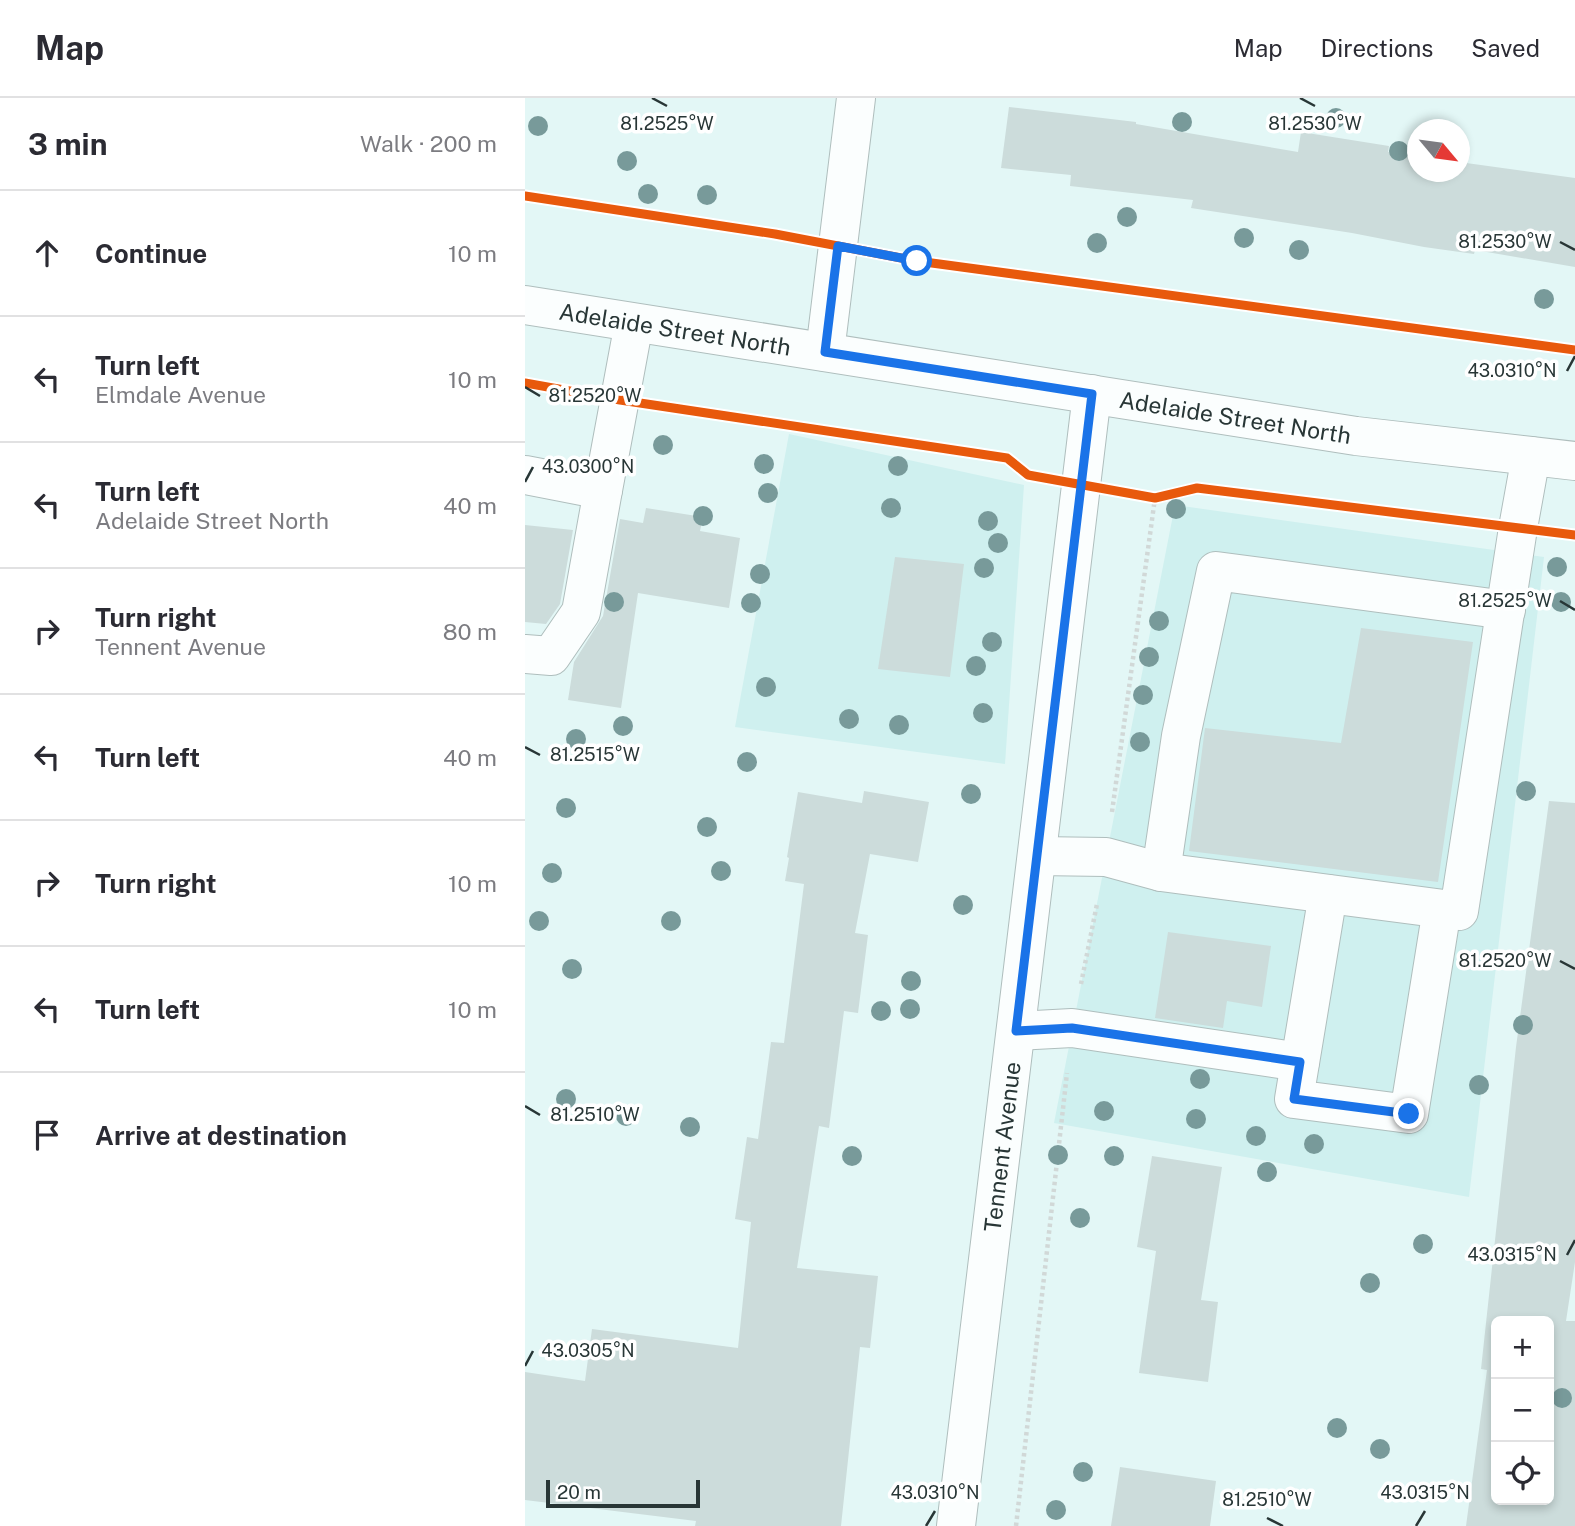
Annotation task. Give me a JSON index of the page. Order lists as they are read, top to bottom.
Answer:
{
  "streets": {
    "street": ["Adelaide Street North", "Tennent Avenue"]
  },
  "crossings": [
    ["Adelaide Street North", "Tennent Avenue"]
  ],
  "scale_bar": "20 m",
  "north": "bottom right",
  "page": {
    "header": "Map",
    "nav": ["Map", "Directions", "Saved"],
    "heading": ["3 min", "Walk · 200 m"],
    "list": [
      ["Continue", "10 m"],
      ["Turn left", "Elmdale Avenue", "10 m"],
      ["Turn left", "Adelaide Street North", "40 m"],
      ["Turn right", "Tennent Avenue", "80 m"],
      ["Turn left", "40 m"],
      ["Turn right", "10 m"],
      ["Turn left", "10 m"],
      "Arrive at destination"
    ],
    "map_buttons": ["+", "−"],
    "scale": "20 m"
  },
  "coordinates": [
    "81.2525°W",
    "81.2530°W",
    "43.0310°N",
    "81.2520°W",
    "43.0300°N",
    "81.2515°W",
    "81.2510°W",
    "43.0315°N",
    "43.0305°N"
  ]
}
